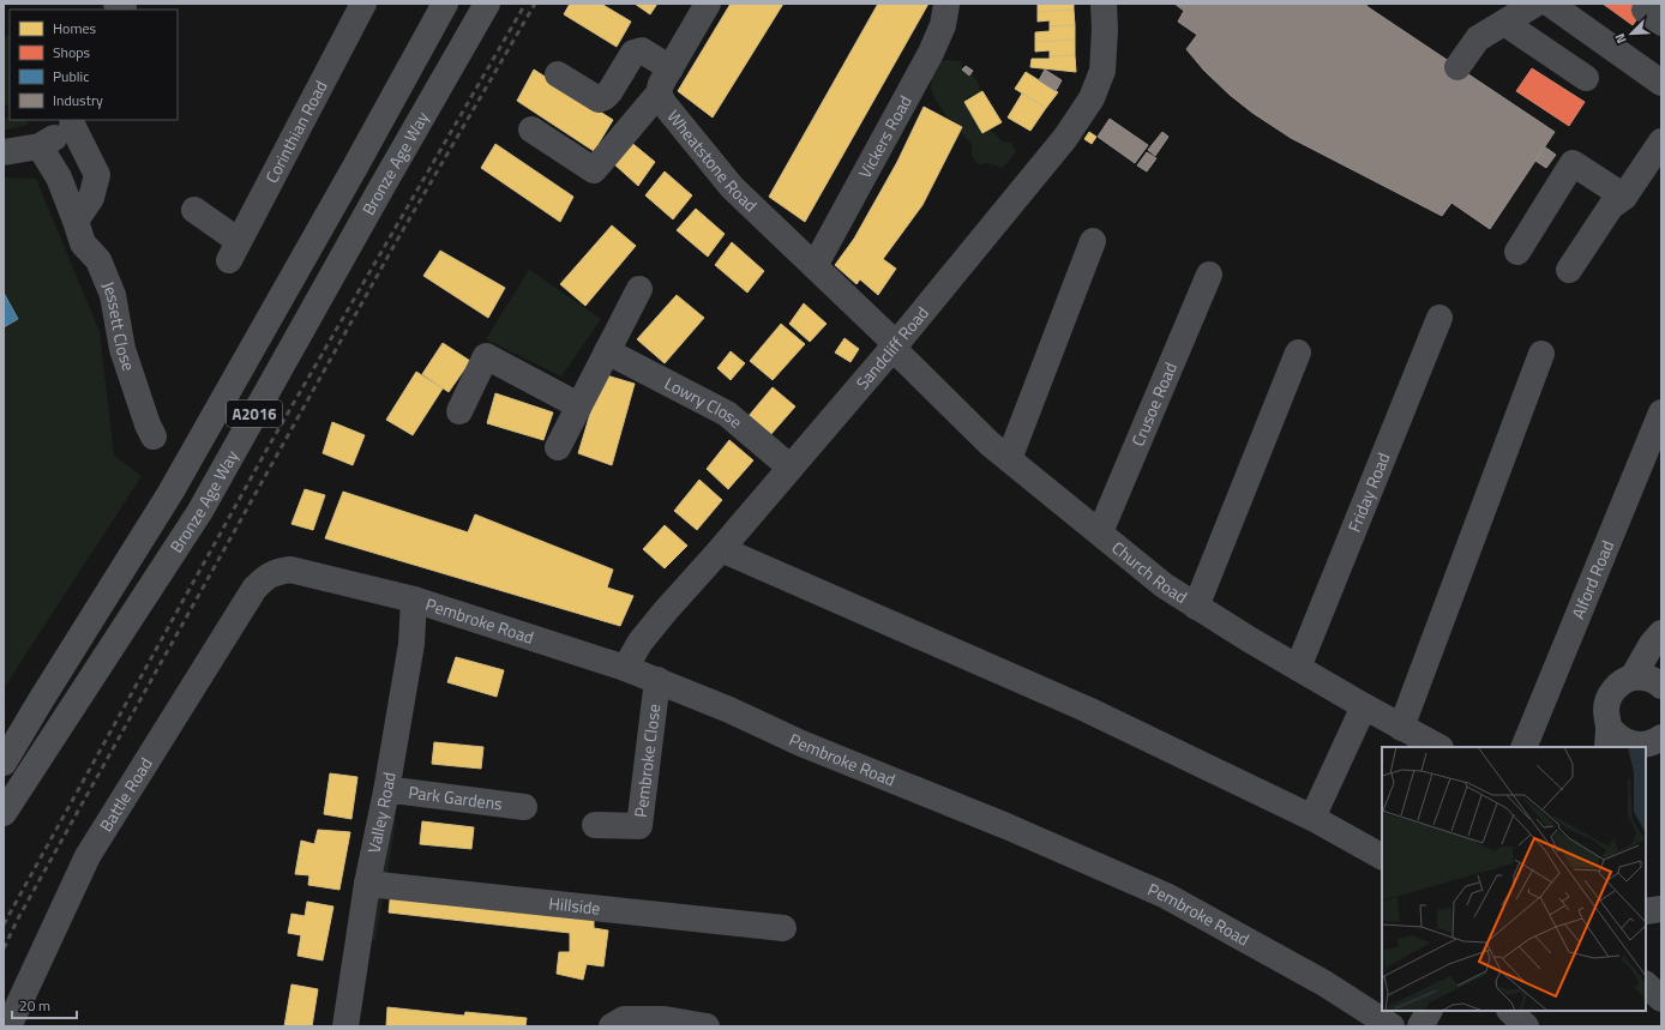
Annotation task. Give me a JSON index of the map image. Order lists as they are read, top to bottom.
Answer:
{
  "streets": {
    "main road": ["Bronze Age Way", "A2016"],
    "street": [
      "Corinthian Road",
      "Vickers Road",
      "Wheatstone Road",
      "Jessett Close",
      "Sandcliff Road",
      "Lowry Close",
      "Crusoe Road",
      "Friday Road",
      "Church Road",
      "Alford Road",
      "Pembroke Road",
      "Pembroke Close",
      "Battle Road",
      "Park Gardens",
      "Valley Road",
      "Hillside"
    ]
  },
  "crossings": [
    ["Vickers Road", "Wheatstone Road"],
    ["Wheatstone Road", "Sandcliff Road"],
    ["Wheatstone Road", "Church Road"],
    ["Sandcliff Road", "Lowry Close"],
    ["Sandcliff Road", "Church Road"],
    ["Sandcliff Road", "Pembroke Road"],
    ["Crusoe Road", "Church Road"],
    ["Friday Road", "Church Road"],
    ["Pembroke Road", "Pembroke Close"],
    ["Pembroke Road", "Battle Road"],
    ["Pembroke Road", "Valley Road"],
    ["Park Gardens", "Valley Road"],
    ["Valley Road", "Hillside"]
  ],
  "legend": [
    "Homes",
    "Shops",
    "Public",
    "Industry"
  ],
  "scale_bar": "20 m",
  "north": "bottom left"
}
